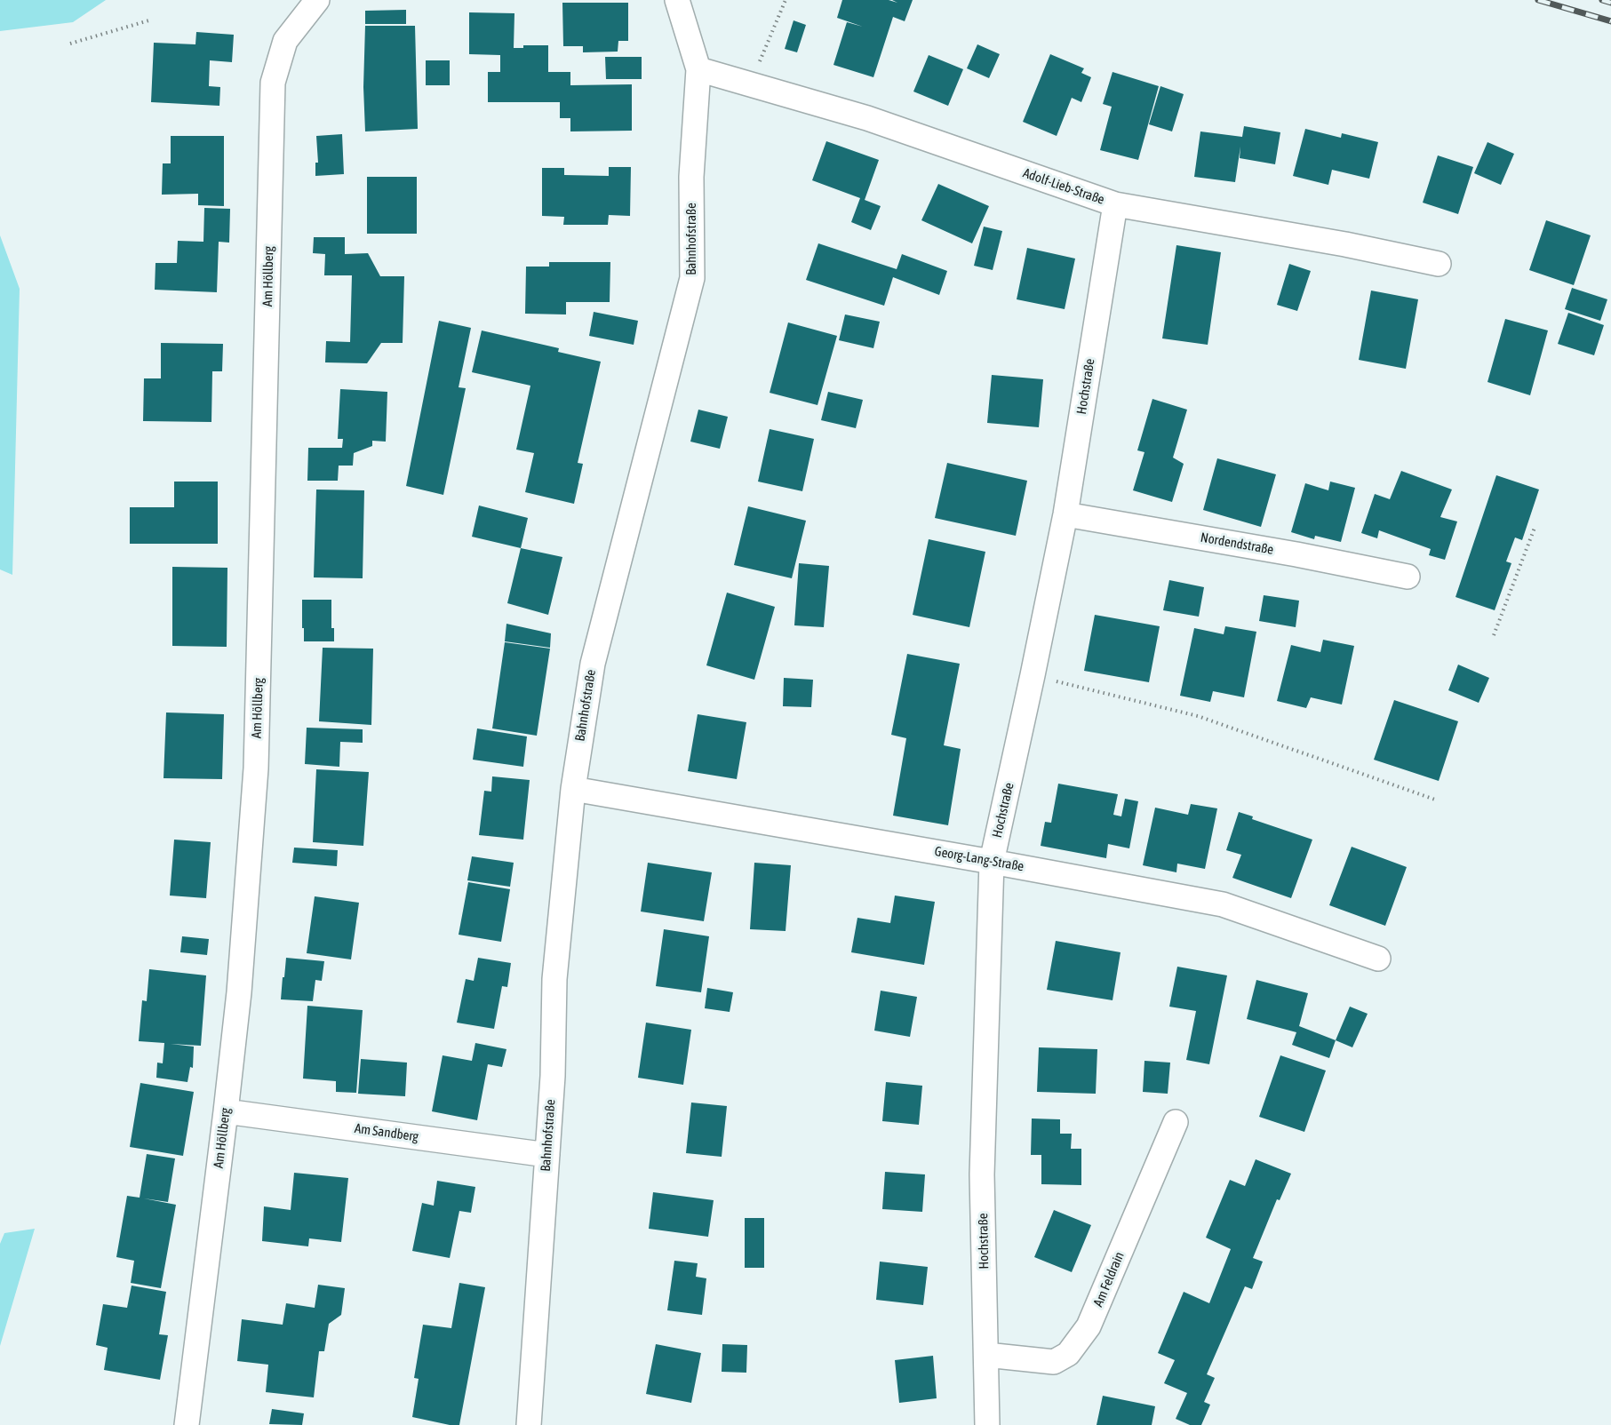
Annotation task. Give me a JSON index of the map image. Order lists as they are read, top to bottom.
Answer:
{
  "streets": {
    "street": [
      "Adolf-Lieb-Straße",
      "Bahnhofstraße",
      "Am Höllberg",
      "Hochstraße",
      "Nordendstraße",
      "Georg-Lang-Straße",
      "Am Sandberg",
      "Am Feldrain"
    ]
  },
  "crossings": [
    ["Adolf-Lieb-Straße", "Bahnhofstraße"],
    ["Adolf-Lieb-Straße", "Hochstraße"],
    ["Bahnhofstraße", "Georg-Lang-Straße"],
    ["Bahnhofstraße", "Am Sandberg"],
    ["Am Höllberg", "Am Sandberg"],
    ["Hochstraße", "Nordendstraße"],
    ["Hochstraße", "Georg-Lang-Straße"],
    ["Hochstraße", "Am Feldrain"]
  ]
}
